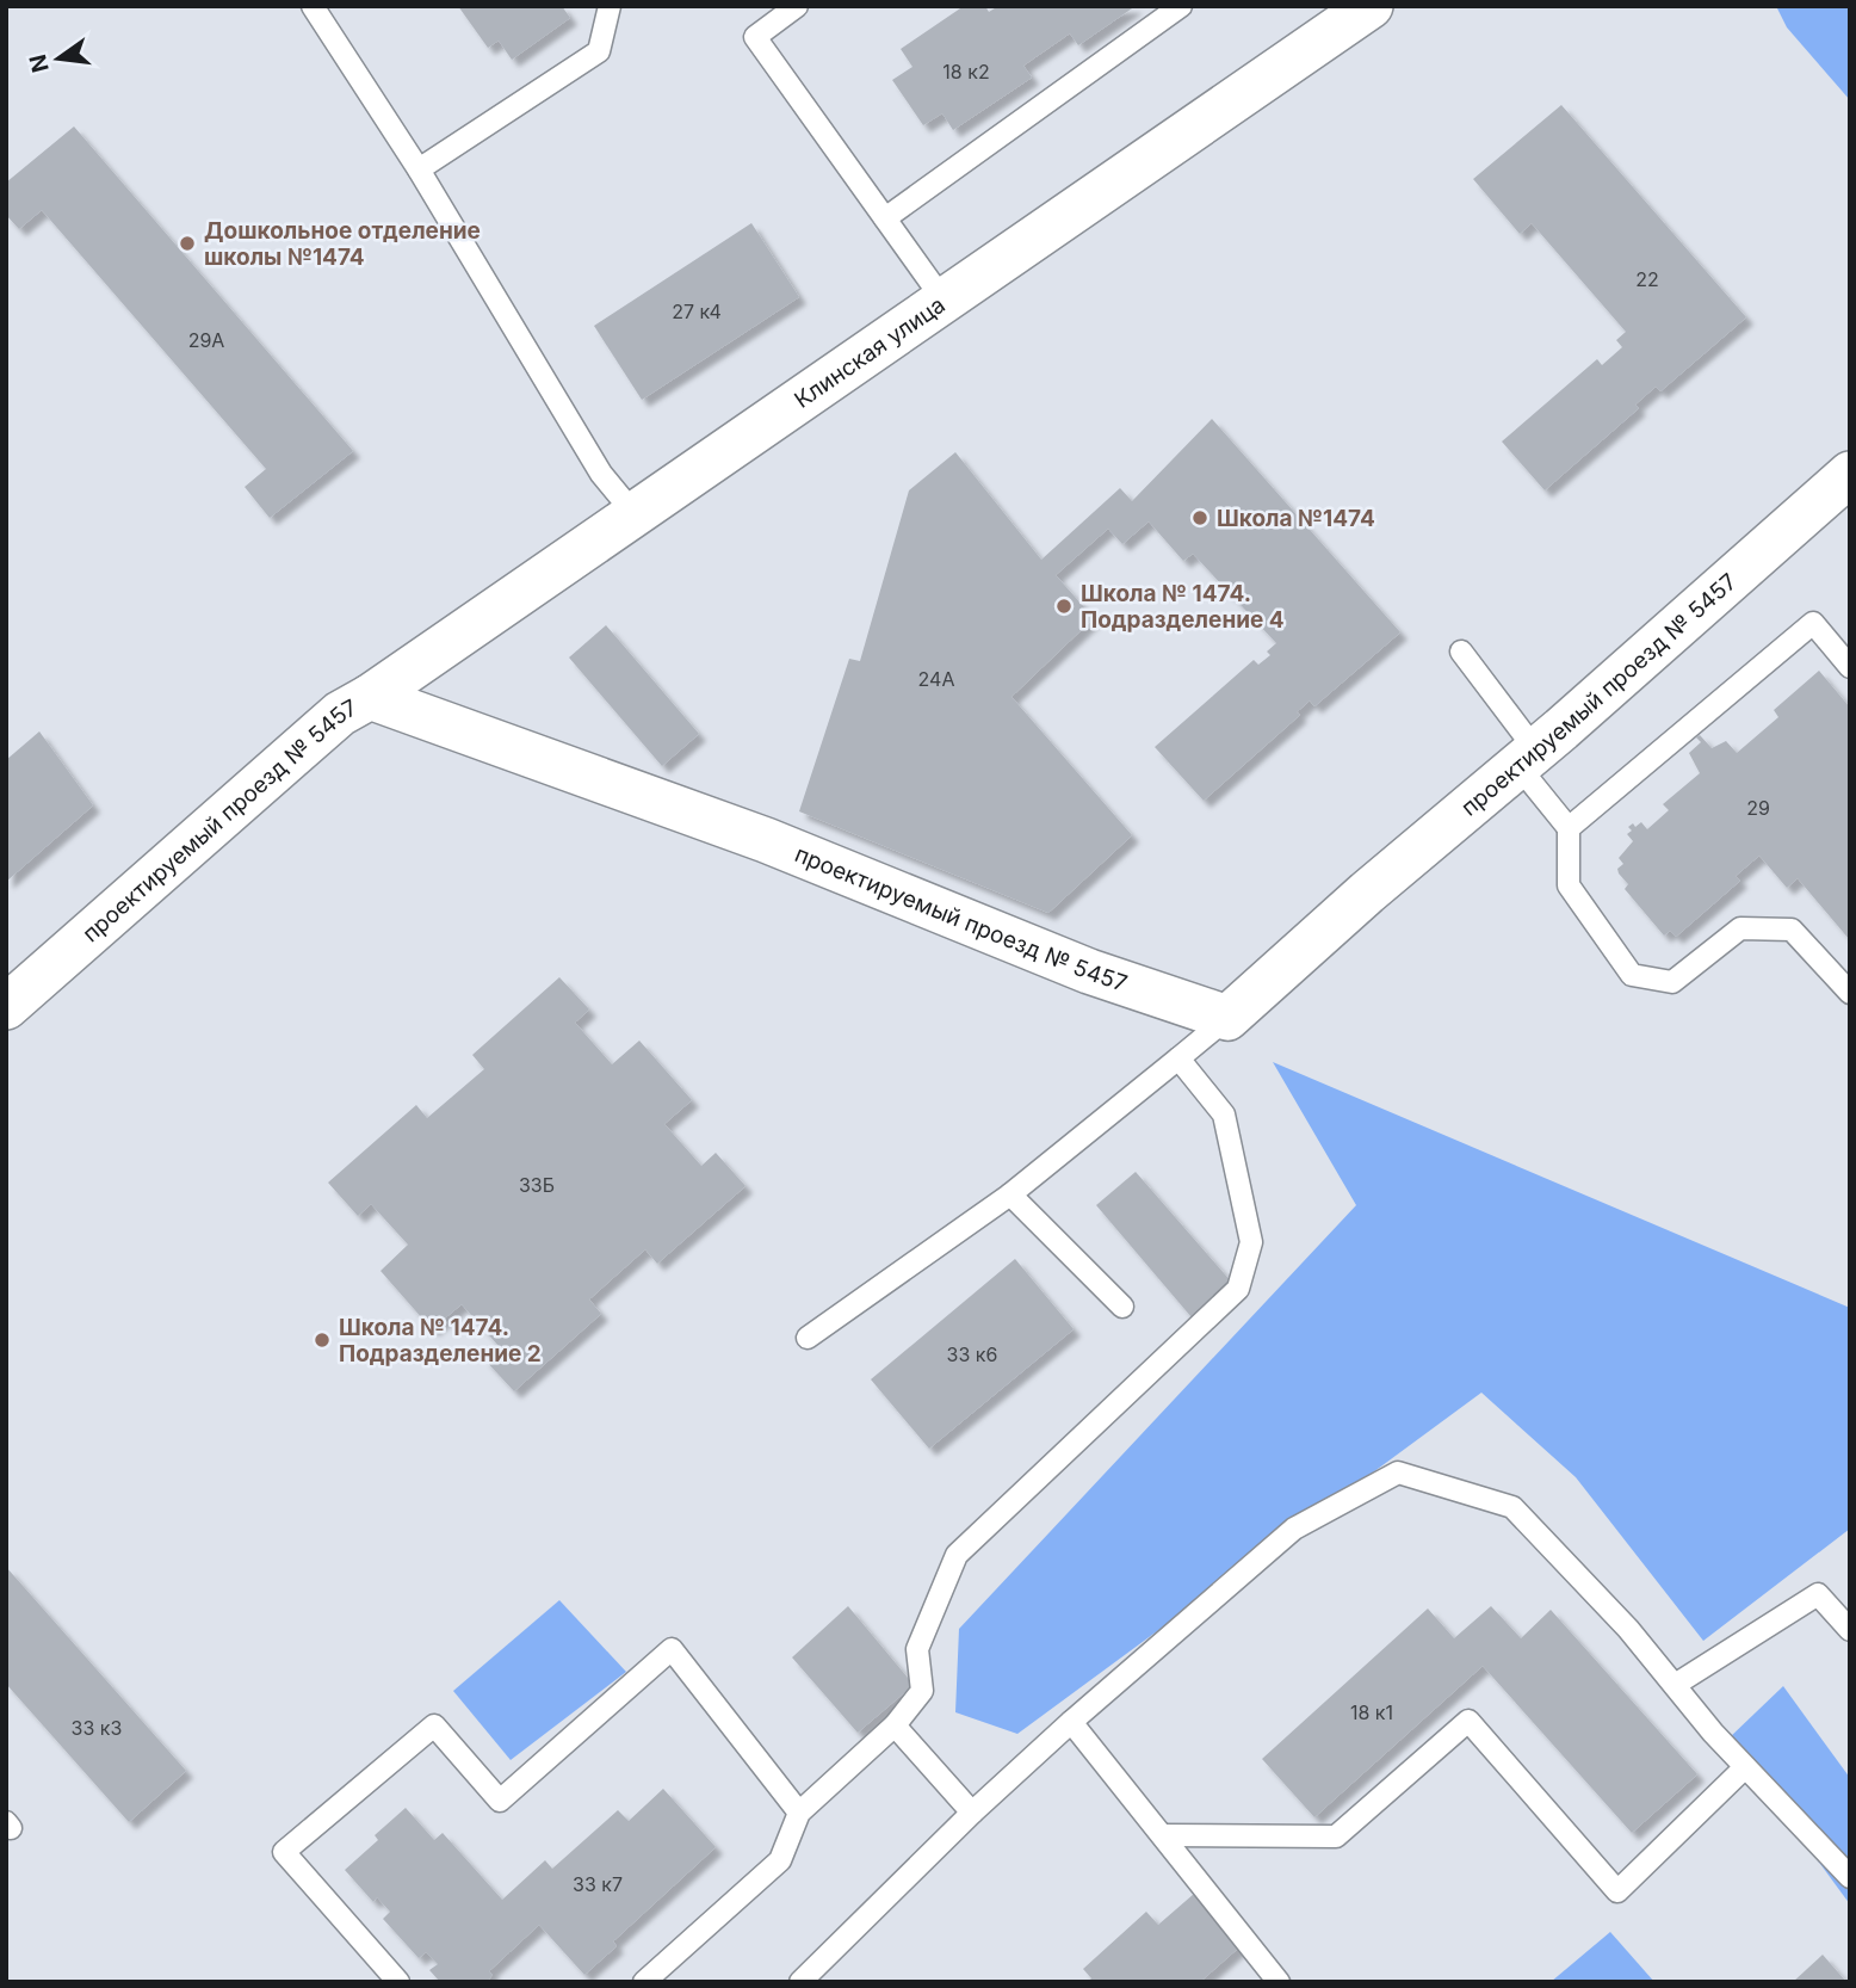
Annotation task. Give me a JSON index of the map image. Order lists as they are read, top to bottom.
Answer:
{
  "streets": {
    "street": ["Клинская улица", "проектируемый проезд № 5457"]
  },
  "crossings": [
    ["Клинская улица", "проектируемый проезд № 5457"]
  ],
  "places": [
    "Дошкольное отделение школы №1474",
    "Школа №1474",
    "Школа № 1474. Подразделение 4",
    "Школа № 1474. Подразделение 2"
  ],
  "house_numbers": [
    "18 к2",
    "22",
    "27 к4",
    "29А",
    "24А",
    "29",
    "33Б",
    "33 к6",
    "18 к1",
    "33 к3",
    "33 к7"
  ],
  "north": "left"
}
